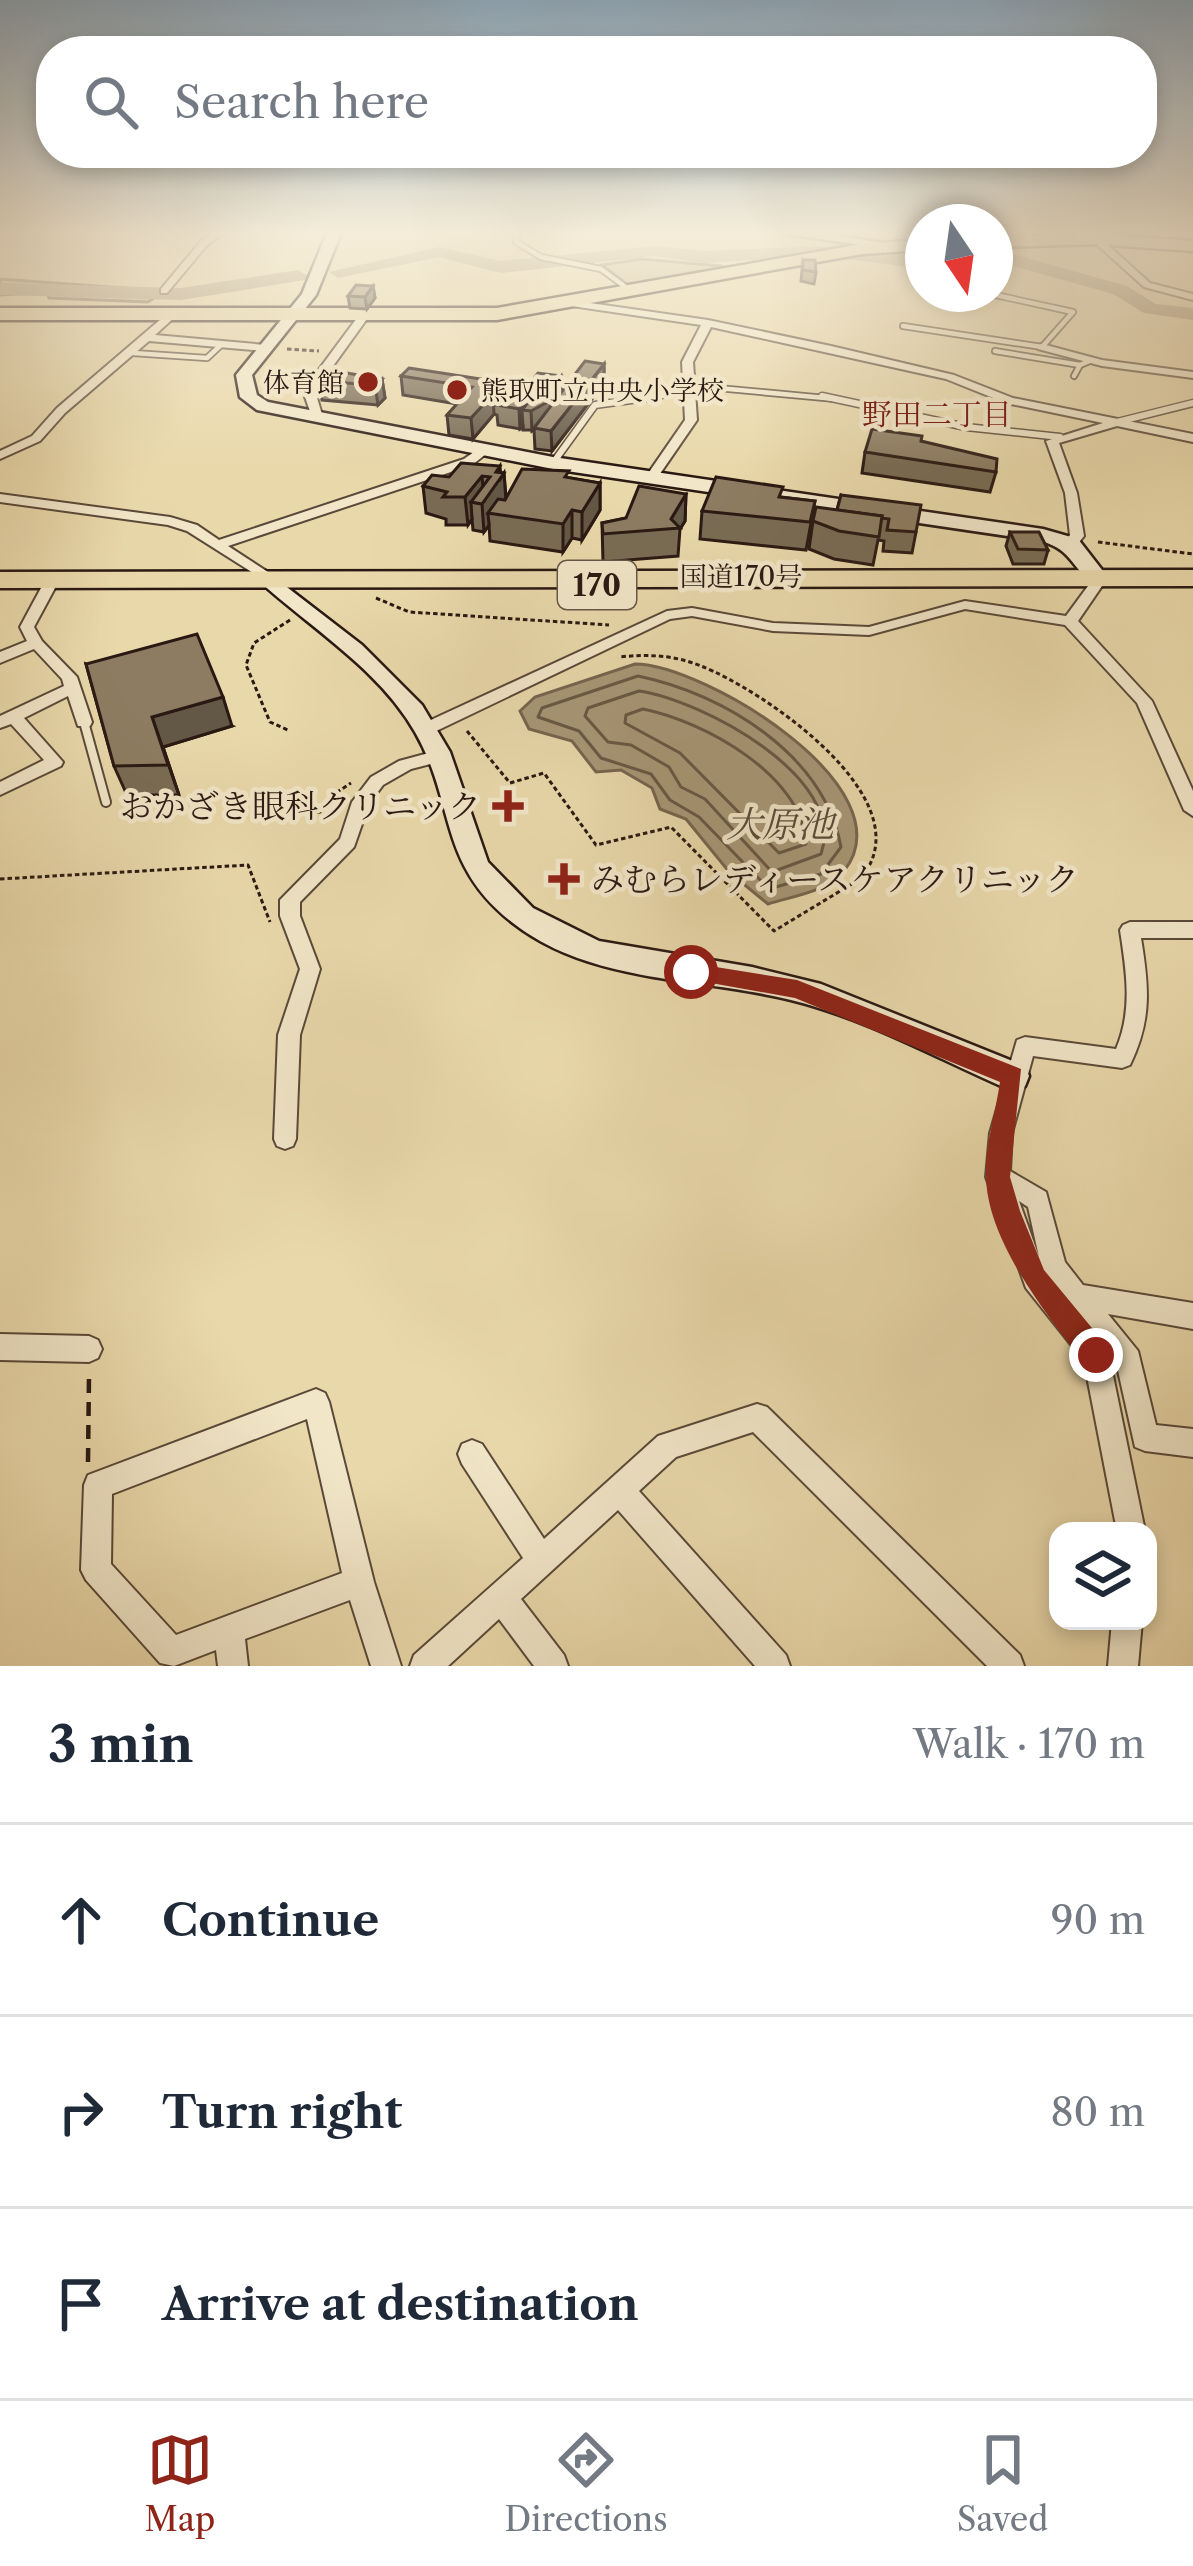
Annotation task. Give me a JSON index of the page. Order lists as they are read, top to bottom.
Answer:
{
  "streets": {
    "highway": ["国道170号", "170"]
  },
  "districts": ["野田二丁目"],
  "water": ["大原池"],
  "places": {
    "other": ["体育館", "熊取町立中央小学校"],
    "health": ["おかざき眼科クリニック", "みむらレディースケアクリニック"]
  },
  "north": "bottom",
  "page": {
    "search": "Search here",
    "heading": ["3 min", "Walk · 170 m"],
    "list": [
      ["Continue", "90 m"],
      ["Turn right", "80 m"],
      "Arrive at destination"
    ],
    "nav": ["Map", "Directions", "Saved"]
  }
}
